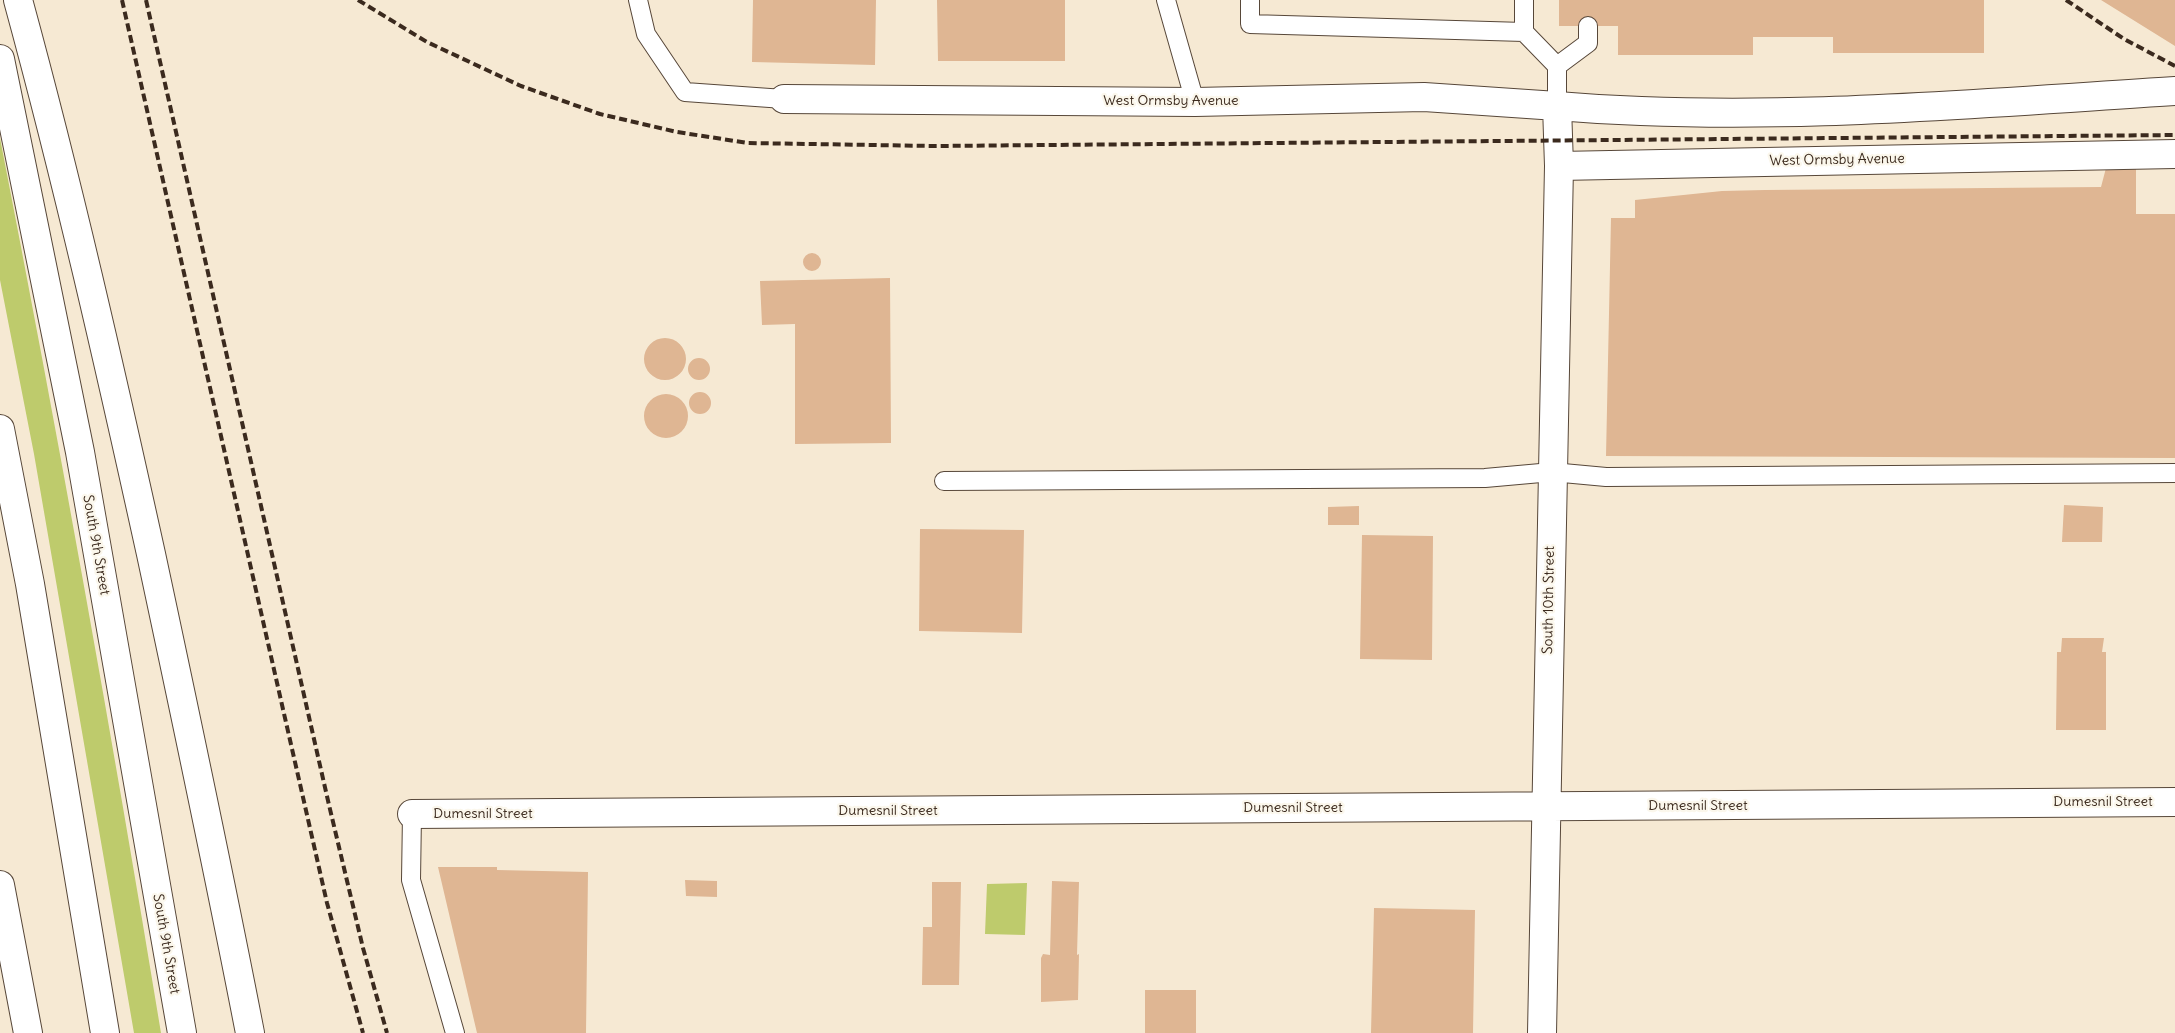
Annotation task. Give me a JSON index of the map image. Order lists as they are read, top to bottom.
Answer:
{
  "streets": {
    "street": [
      "West Ormsby Avenue",
      "South 9th Street",
      "South 10th Street",
      "Dumesnil Street"
    ]
  },
  "crossings": [
    ["West Ormsby Avenue", "South 10th Street"],
    ["South 10th Street", "Dumesnil Street"]
  ]
}
